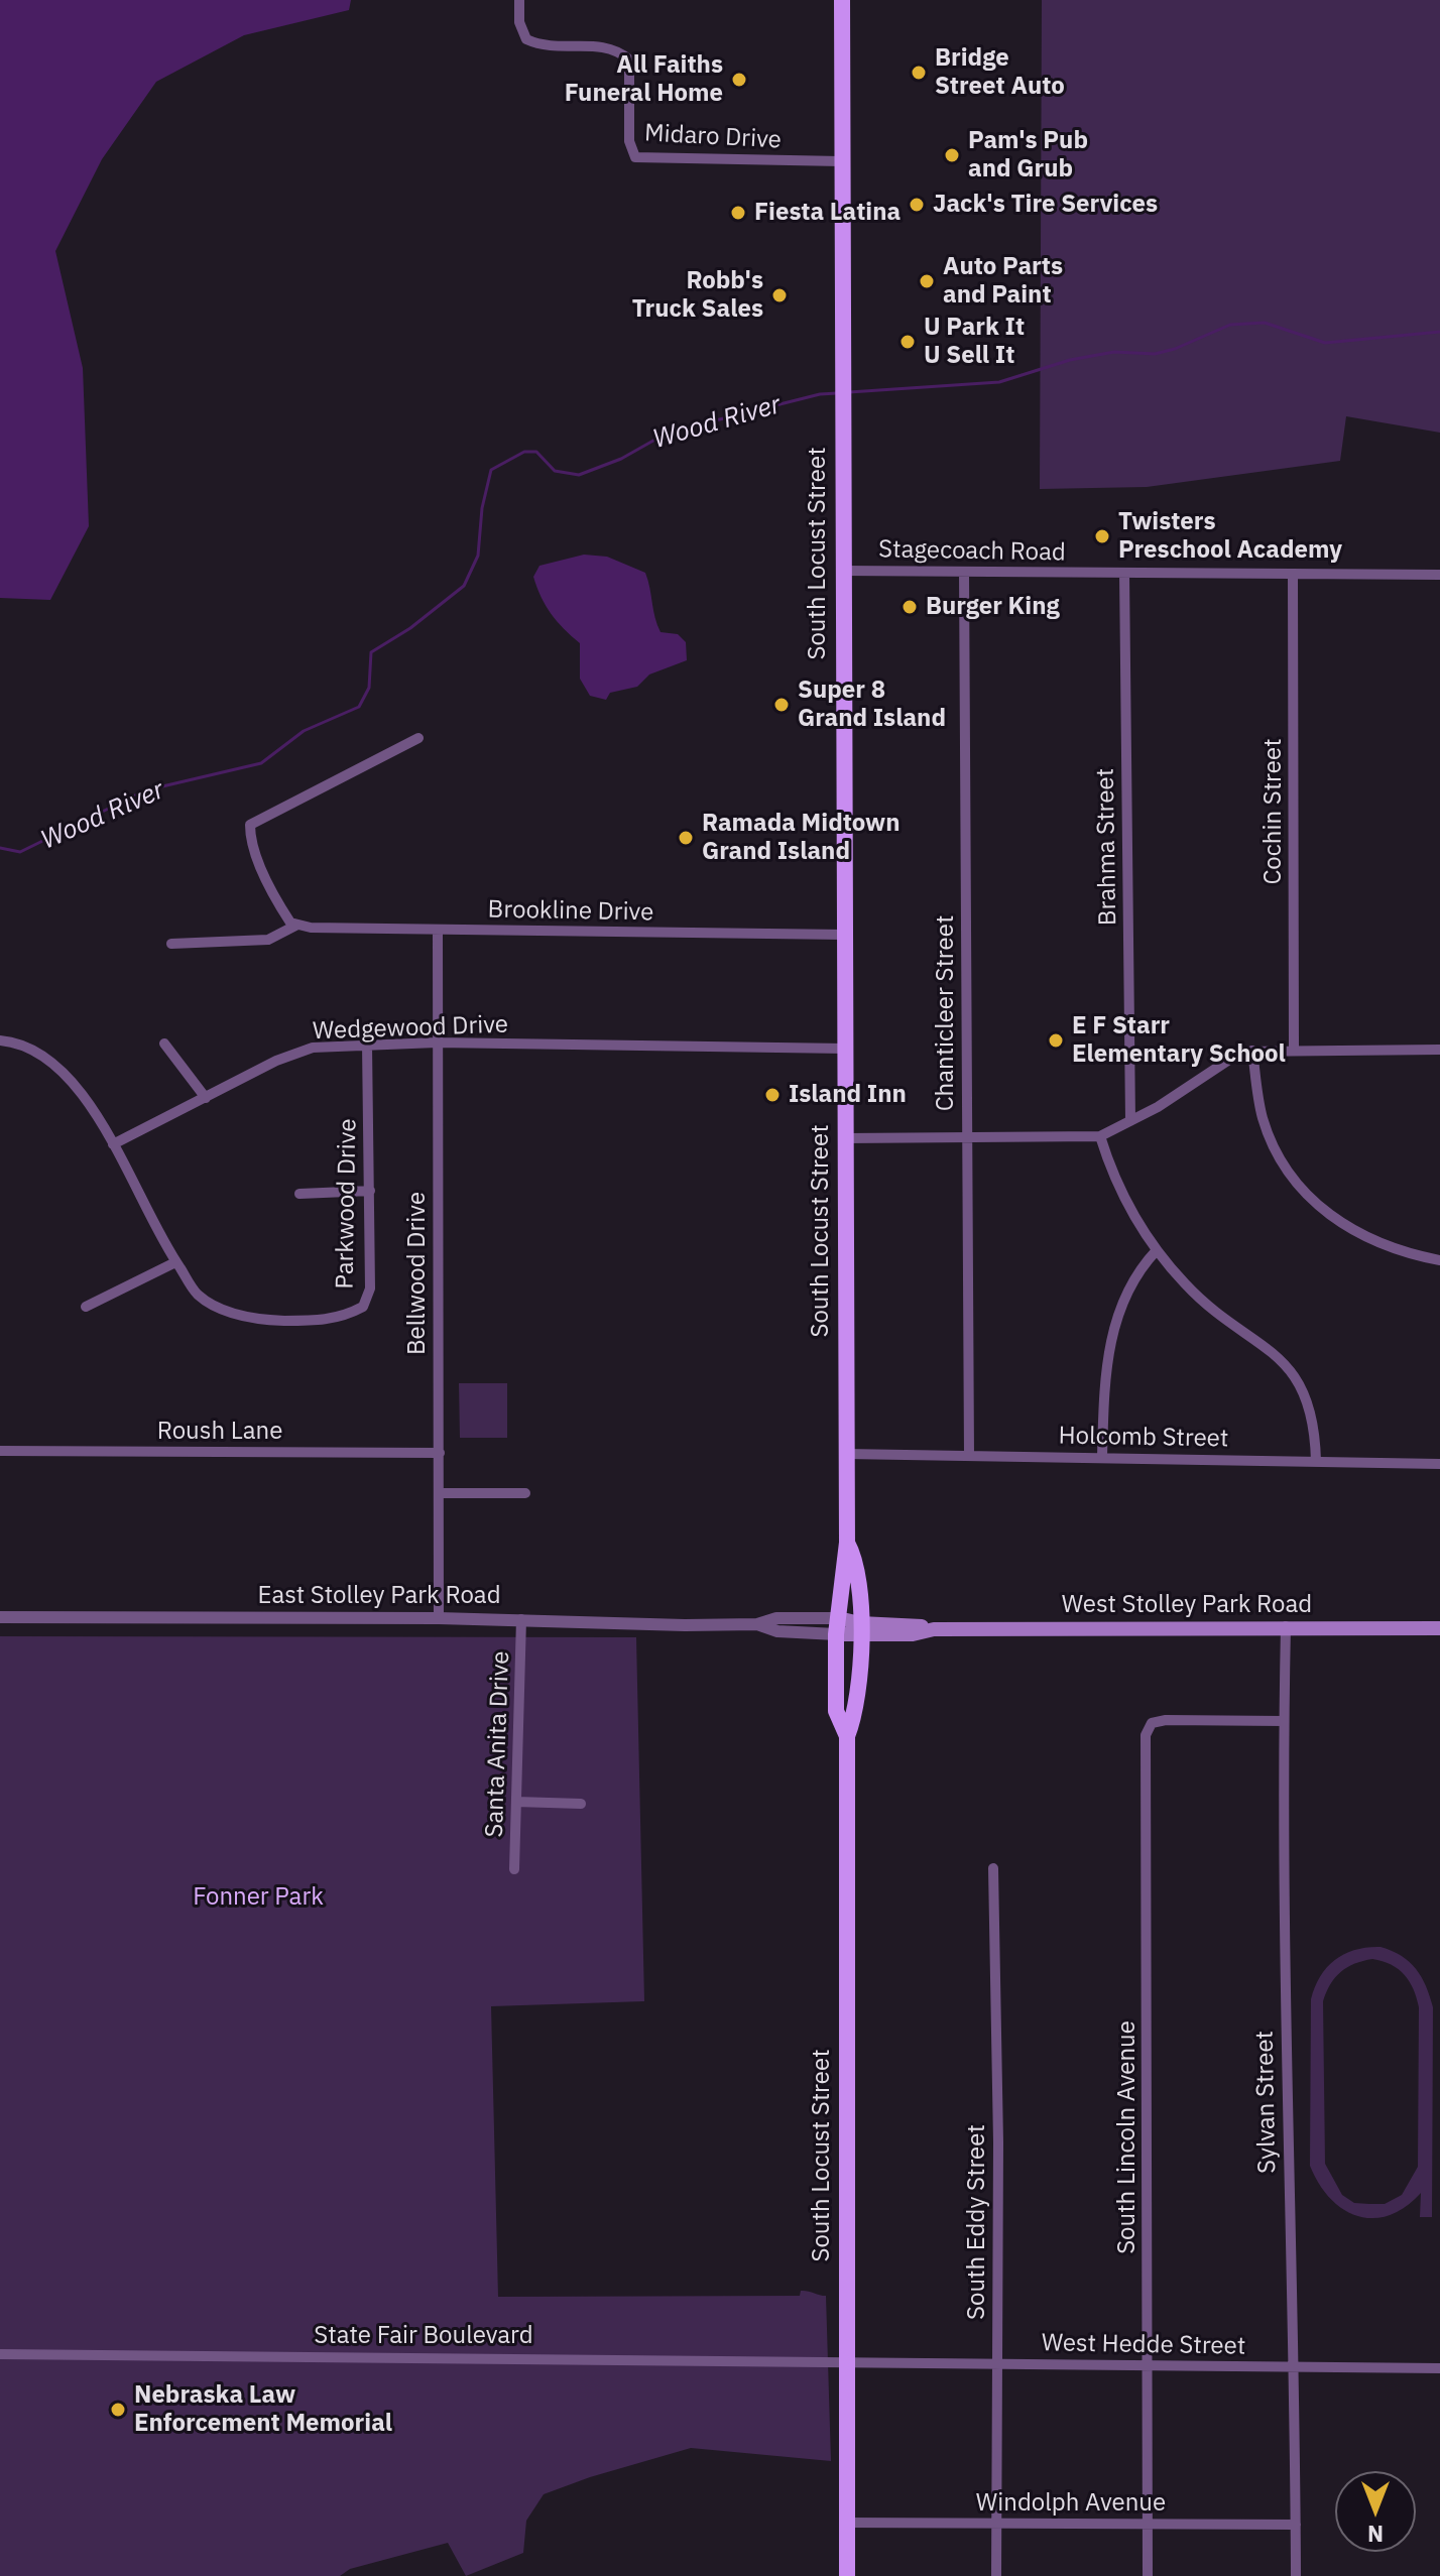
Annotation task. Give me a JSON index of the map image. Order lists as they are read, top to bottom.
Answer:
{
  "streets": {
    "main road": ["South Locust Street", "West Stolley Park Road"],
    "street": [
      "Midaro Drive",
      "Stagecoach Road",
      "Cochin Street",
      "Brahma Street",
      "Brookline Drive",
      "Chanticleer Street",
      "Wedgewood Drive",
      "Parkwood Drive",
      "Bellwood Drive",
      "Roush Lane",
      "Holcomb Street",
      "East Stolley Park Road",
      "Santa Anita Drive",
      "Sylvan Street",
      "South Lincoln Avenue",
      "South Eddy Street",
      "State Fair Boulevard",
      "West Hedde Street",
      "Windolph Avenue"
    ]
  },
  "crossings": [
    ["Midaro Drive", "South Locust Street"],
    ["Stagecoach Road", "South Locust Street"],
    ["Stagecoach Road", "Cochin Street"],
    ["Stagecoach Road", "Brahma Street"],
    ["Stagecoach Road", "Chanticleer Street"],
    ["South Locust Street", "Brookline Drive"],
    ["South Locust Street", "Wedgewood Drive"],
    ["South Locust Street", "Holcomb Street"],
    ["South Locust Street", "East Stolley Park Road"],
    ["South Locust Street", "West Stolley Park Road"],
    ["South Locust Street", "State Fair Boulevard"],
    ["South Locust Street", "West Hedde Street"],
    ["South Locust Street", "Windolph Avenue"],
    ["Brookline Drive", "Bellwood Drive"],
    ["Chanticleer Street", "Holcomb Street"],
    ["Wedgewood Drive", "Parkwood Drive"],
    ["Wedgewood Drive", "Bellwood Drive"],
    ["Bellwood Drive", "Roush Lane"],
    ["Bellwood Drive", "East Stolley Park Road"],
    ["East Stolley Park Road", "West Stolley Park Road"],
    ["East Stolley Park Road", "Santa Anita Drive"],
    ["West Stolley Park Road", "Sylvan Street"],
    ["Sylvan Street", "South Lincoln Avenue"],
    ["Sylvan Street", "West Hedde Street"],
    ["Sylvan Street", "Windolph Avenue"],
    ["South Lincoln Avenue", "West Hedde Street"],
    ["South Lincoln Avenue", "Windolph Avenue"],
    ["South Eddy Street", "West Hedde Street"],
    ["South Eddy Street", "Windolph Avenue"],
    ["State Fair Boulevard", "West Hedde Street"]
  ],
  "water": ["Wood River"],
  "parks": ["Fonner Park"],
  "places": [
    "Bridge Street Auto",
    "All Faiths Funeral Home",
    "Pam's Pub and Grub",
    "Jack's Tire Services",
    "Fiesta Latina",
    "Auto Parts and Paint",
    "Robb's Truck Sales",
    "U Park It U Sell It",
    "Twisters Preschool Academy",
    "Burger King",
    "Super 8 Grand Island",
    "Ramada Midtown Grand Island",
    "E F Starr Elementary School",
    "Island Inn",
    "Nebraska Law Enforcement Memorial"
  ],
  "north": "bottom"
}
